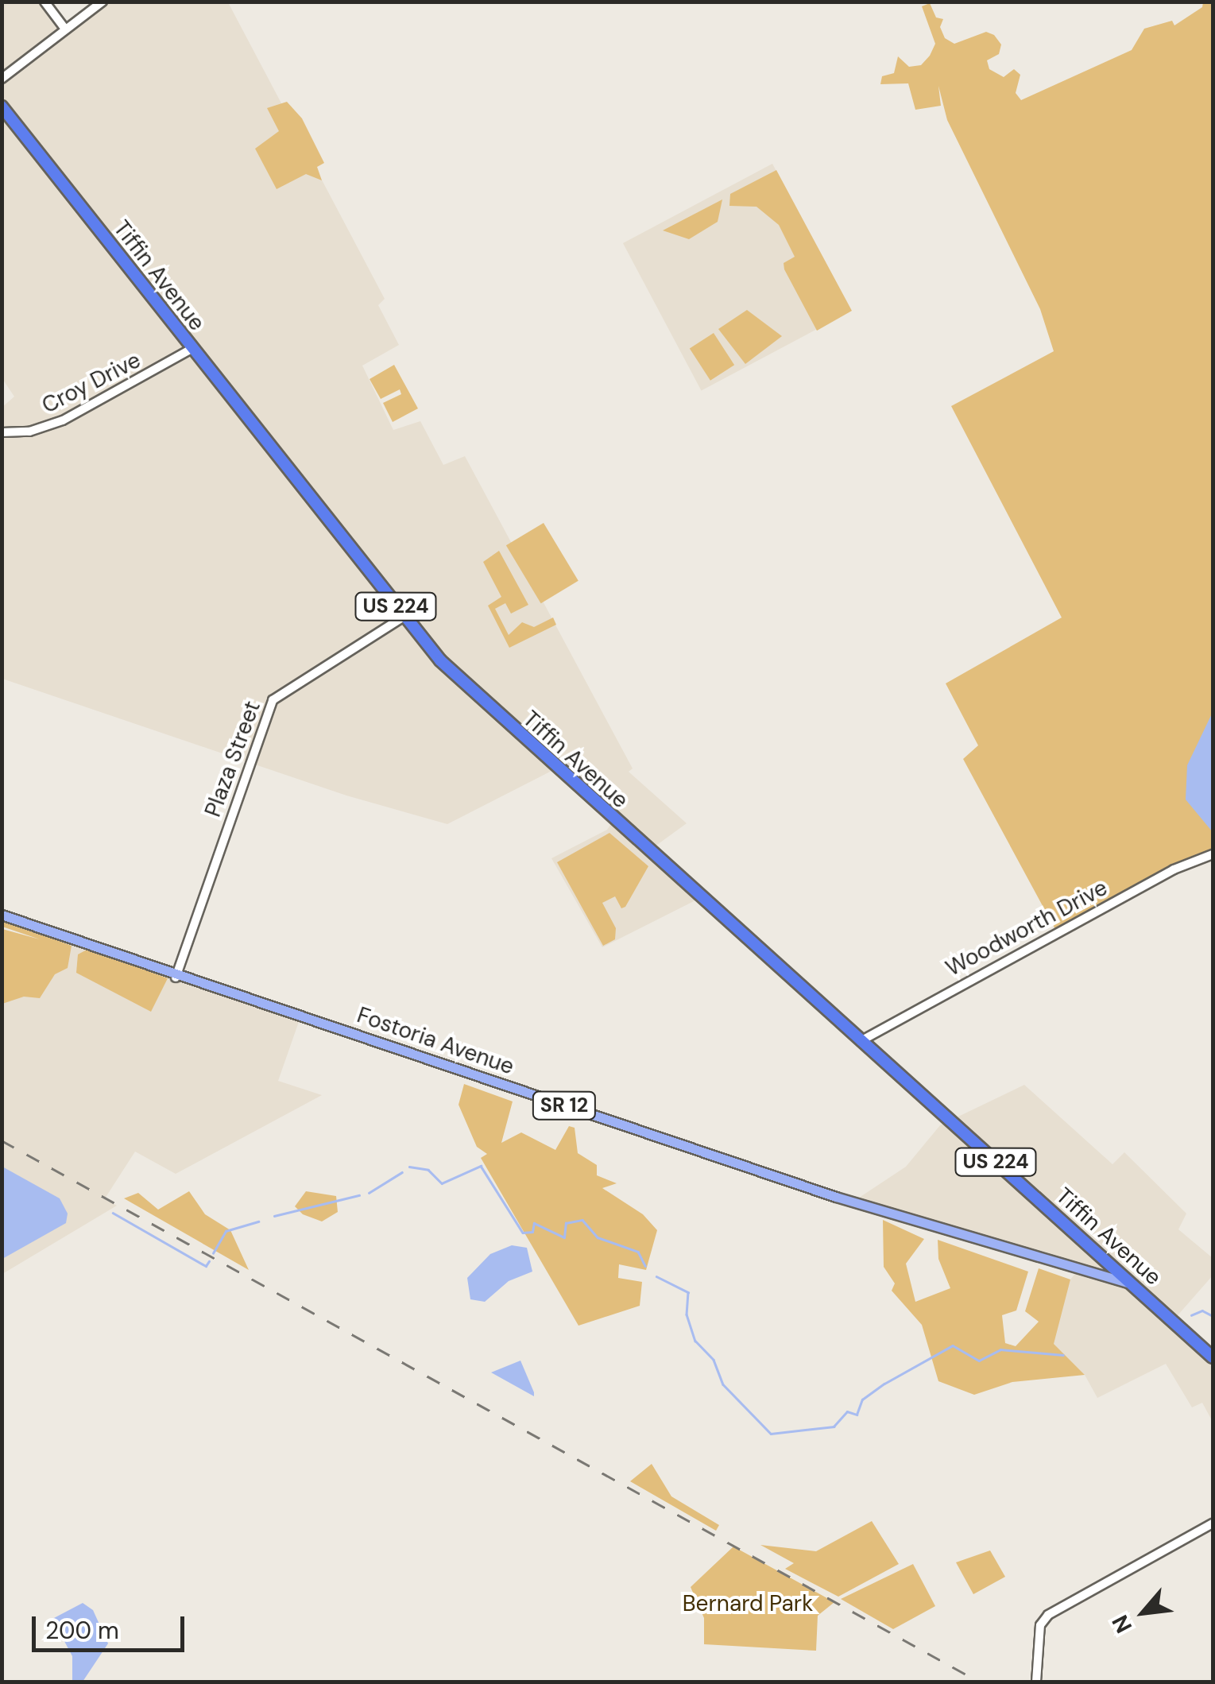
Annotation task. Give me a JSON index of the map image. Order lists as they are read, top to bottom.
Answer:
{
  "streets": {
    "highway": ["Tiffin Avenue", "US 224"],
    "main road": ["Fostoria Avenue", "SR 12"],
    "street": ["Croy Drive", "Plaza Street", "Woodworth Drive"]
  },
  "crossings": [
    ["Tiffin Avenue", "Croy Drive"],
    ["Tiffin Avenue", "Plaza Street"],
    ["Tiffin Avenue", "Woodworth Drive"],
    ["Tiffin Avenue", "Fostoria Avenue"],
    ["Plaza Street", "Fostoria Avenue"]
  ],
  "parks": ["Bernard Park"],
  "scale_bar": "200 m",
  "north": "bottom left"
}
